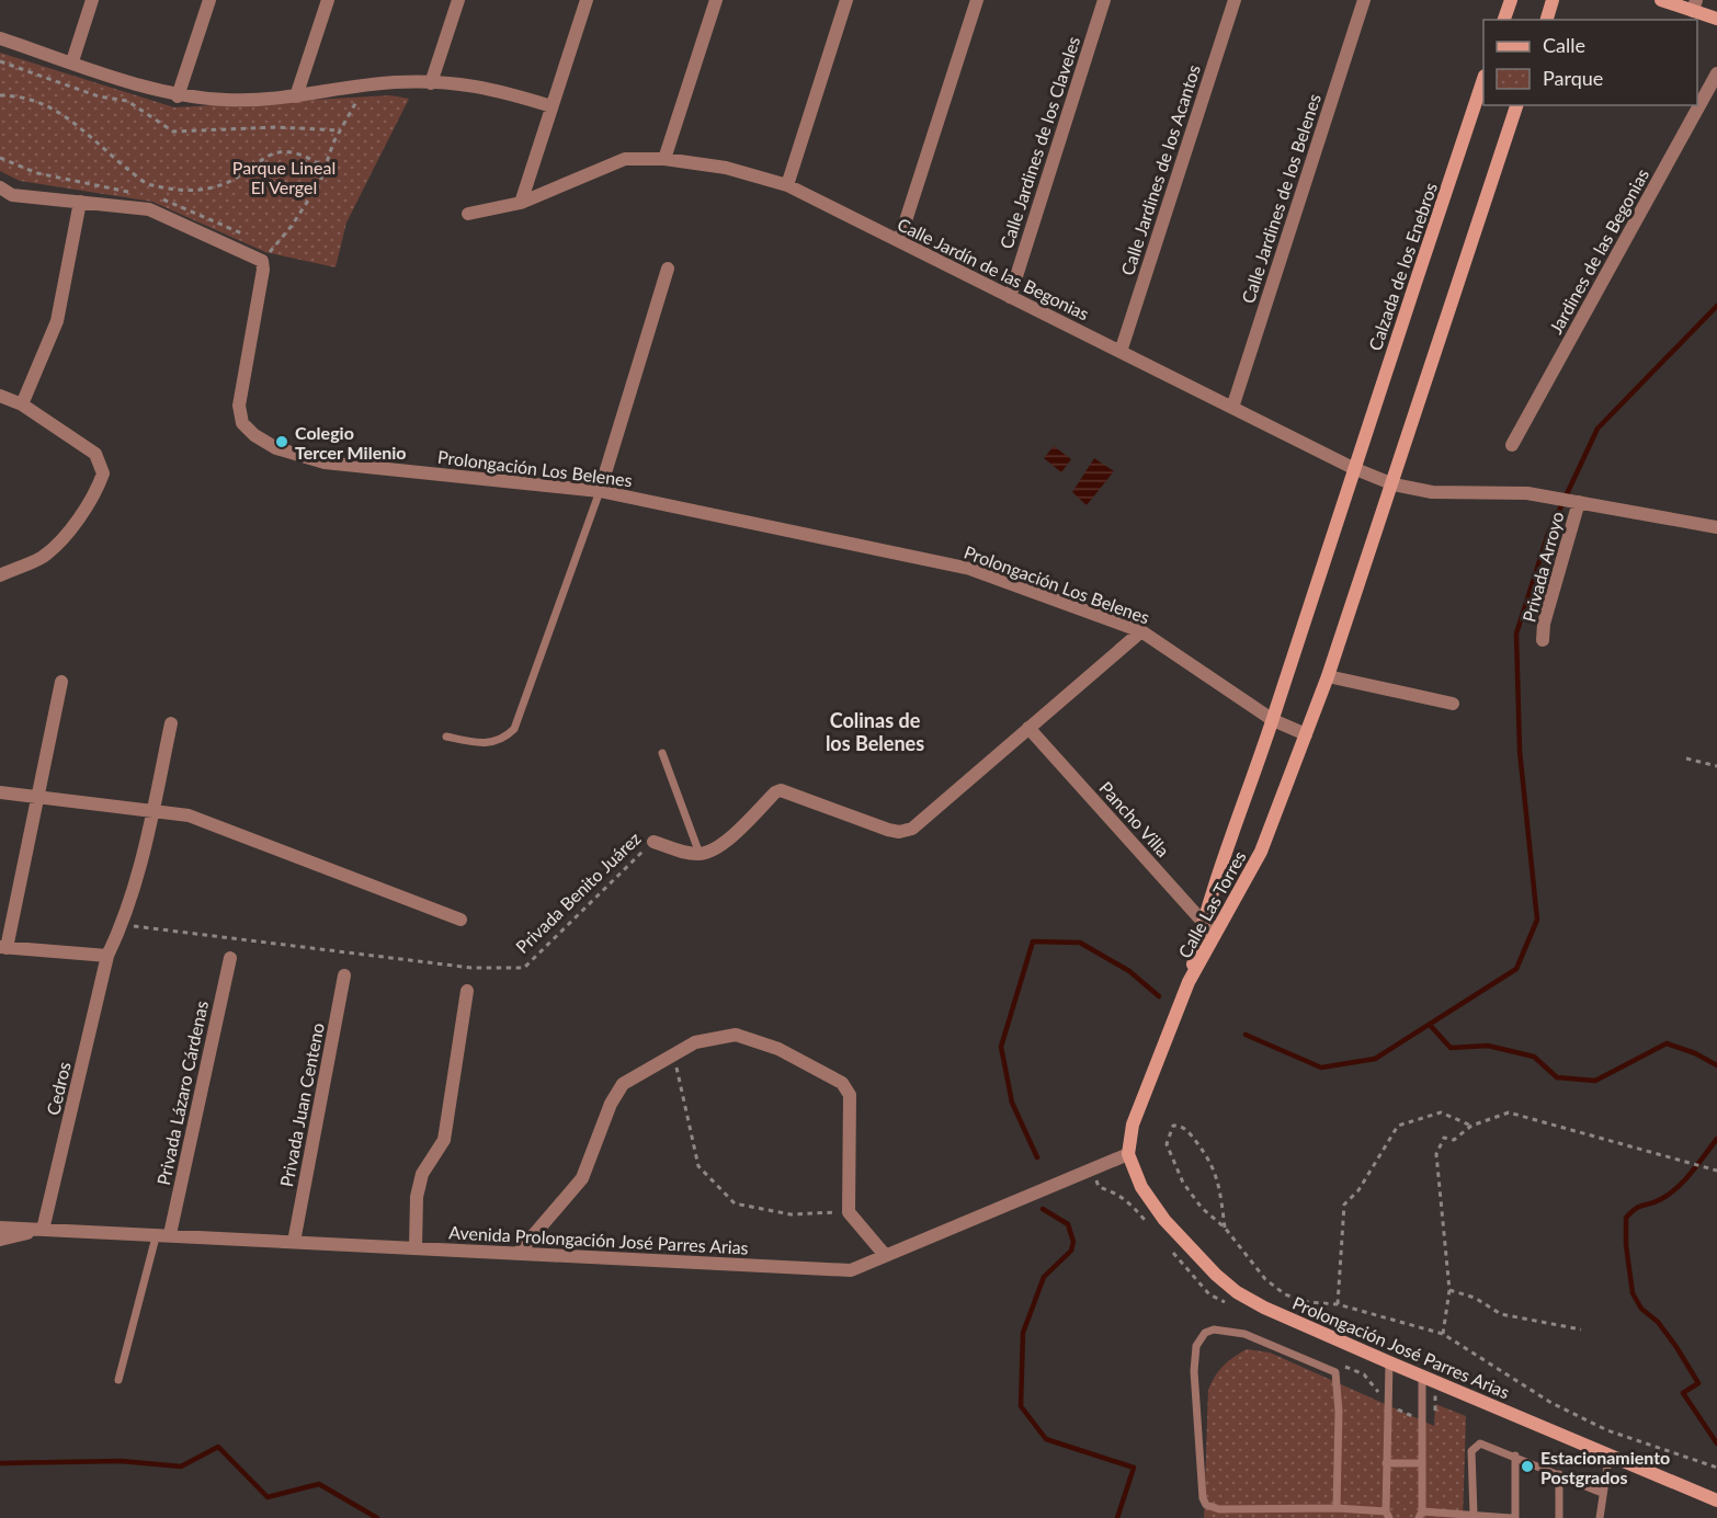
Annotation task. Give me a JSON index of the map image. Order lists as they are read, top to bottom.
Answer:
{
  "streets": {
    "main road": ["Calzada de los Enebros", "Calle Las Torres", "Prolongación José Parres Arias"],
    "street": [
      "Calle Jardines de los Claveles",
      "Calle Jardines de los Acantos",
      "Calle Jardines de los Belenes",
      "Jardines de las Begonias",
      "Calle Jardín de las Begonias",
      "Prolongación Los Belenes",
      "Privada Arroyo",
      "Pancho Villa",
      "Privada Benito Juárez",
      "Cedros",
      "Privada Lázaro Cárdenas",
      "Privada Juan Centeno",
      "Avenida Prolongación José Parres Arias"
    ]
  },
  "crossings": [
    ["Calle Jardines de los Claveles", "Calle Jardín de las Begonias"],
    ["Calle Jardines de los Acantos", "Calle Jardín de las Begonias"],
    ["Calle Jardines de los Belenes", "Calle Jardín de las Begonias"],
    ["Calzada de los Enebros", "Calle Jardín de las Begonias"],
    ["Calzada de los Enebros", "Calle Las Torres"],
    ["Calle Jardín de las Begonias", "Privada Arroyo"],
    ["Calle Jardín de las Begonias", "Calle Las Torres"],
    ["Prolongación Los Belenes", "Calle Las Torres"],
    ["Pancho Villa", "Calle Las Torres"],
    ["Privada Benito Juárez", "Cedros"],
    ["Cedros", "Avenida Prolongación José Parres Arias"],
    ["Privada Lázaro Cárdenas", "Avenida Prolongación José Parres Arias"],
    ["Privada Juan Centeno", "Avenida Prolongación José Parres Arias"],
    ["Avenida Prolongación José Parres Arias", "Prolongación José Parres Arias"]
  ],
  "districts": ["Colinas de los Belenes"],
  "parks": ["Parque Lineal El Vergel"],
  "places": ["Colegio Tercer Milenio", "Estacionamiento Postgrados"],
  "legend": ["Calle", "Parque"]
}
